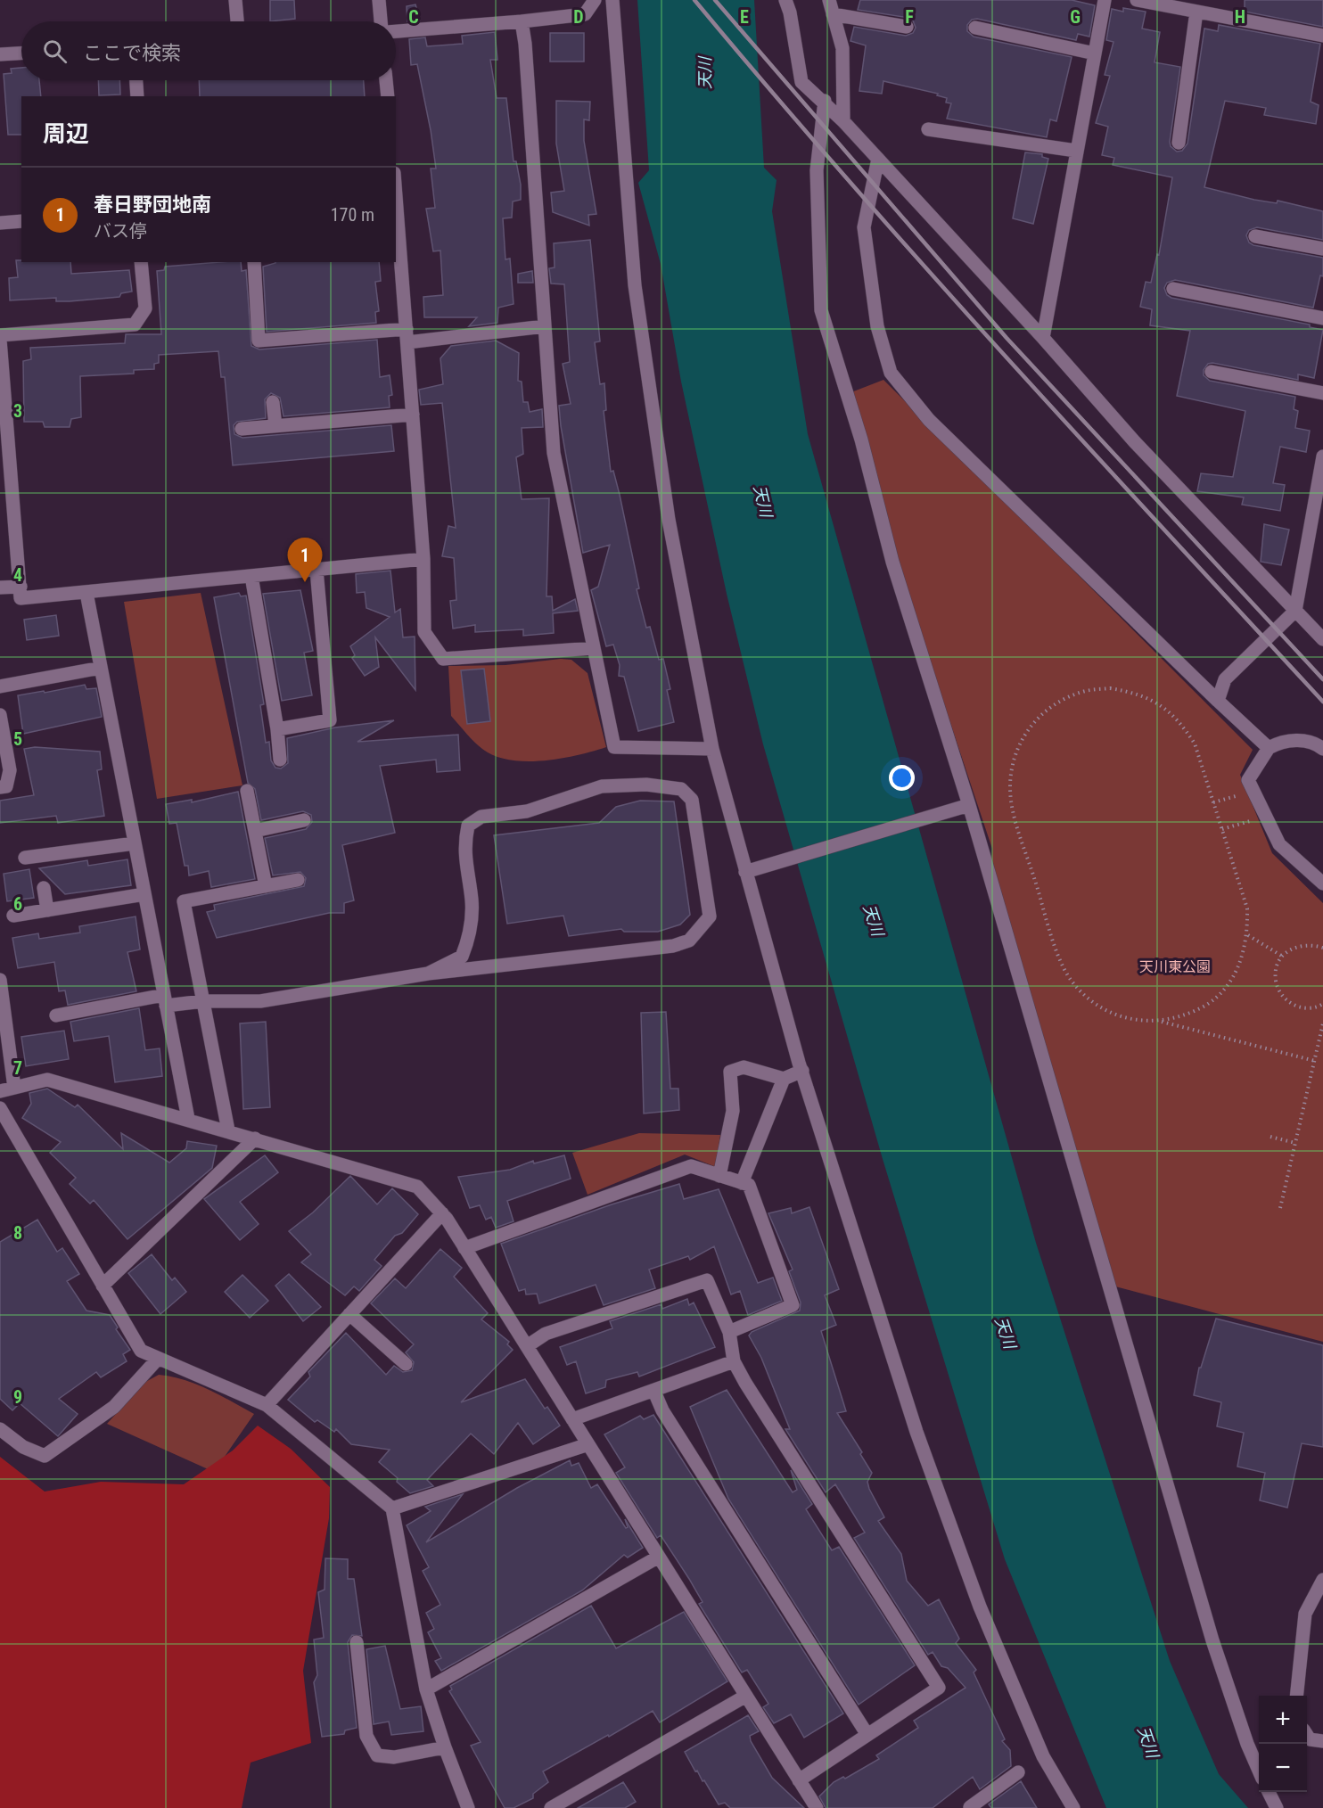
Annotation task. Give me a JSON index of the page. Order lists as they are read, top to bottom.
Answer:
{
  "water": ["天川"],
  "parks": ["天川東公園"],
  "page": {
    "search": "ここで検索",
    "heading": "周辺",
    "list": [
      {
        "mark": "1",
        "name": "春日野団地南",
        "note": "バス停",
        "value": "170 m"
      }
    ],
    "pins": "1",
    "map_buttons": ["+", "−"]
  },
  "grid": {
    "columns": [
      "C",
      "D",
      "E",
      "F",
      "G",
      "H"
    ],
    "rows": [
      "3",
      "4",
      "5",
      "6",
      "7",
      "8",
      "9"
    ]
  }
}
